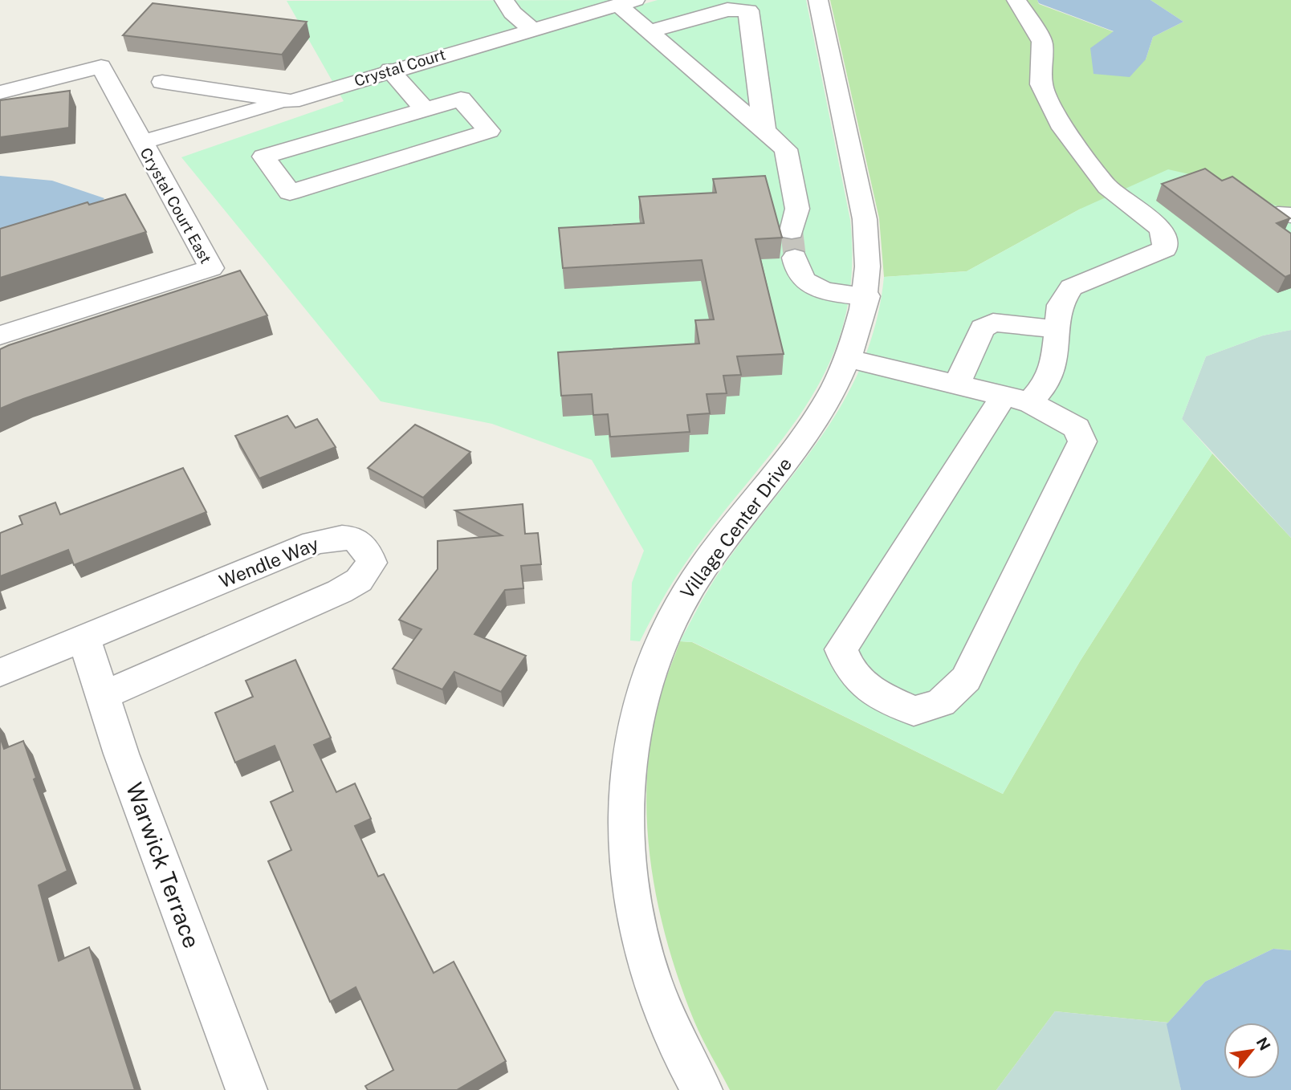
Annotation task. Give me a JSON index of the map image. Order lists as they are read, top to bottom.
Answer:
{
  "streets": {
    "street": [
      "Crystal Court",
      "Crystal Court East",
      "Village Center Drive",
      "Wendle Way",
      "Warwick Terrace"
    ]
  },
  "crossings": [
    ["Wendle Way", "Warwick Terrace"]
  ],
  "north": "top right"
}
